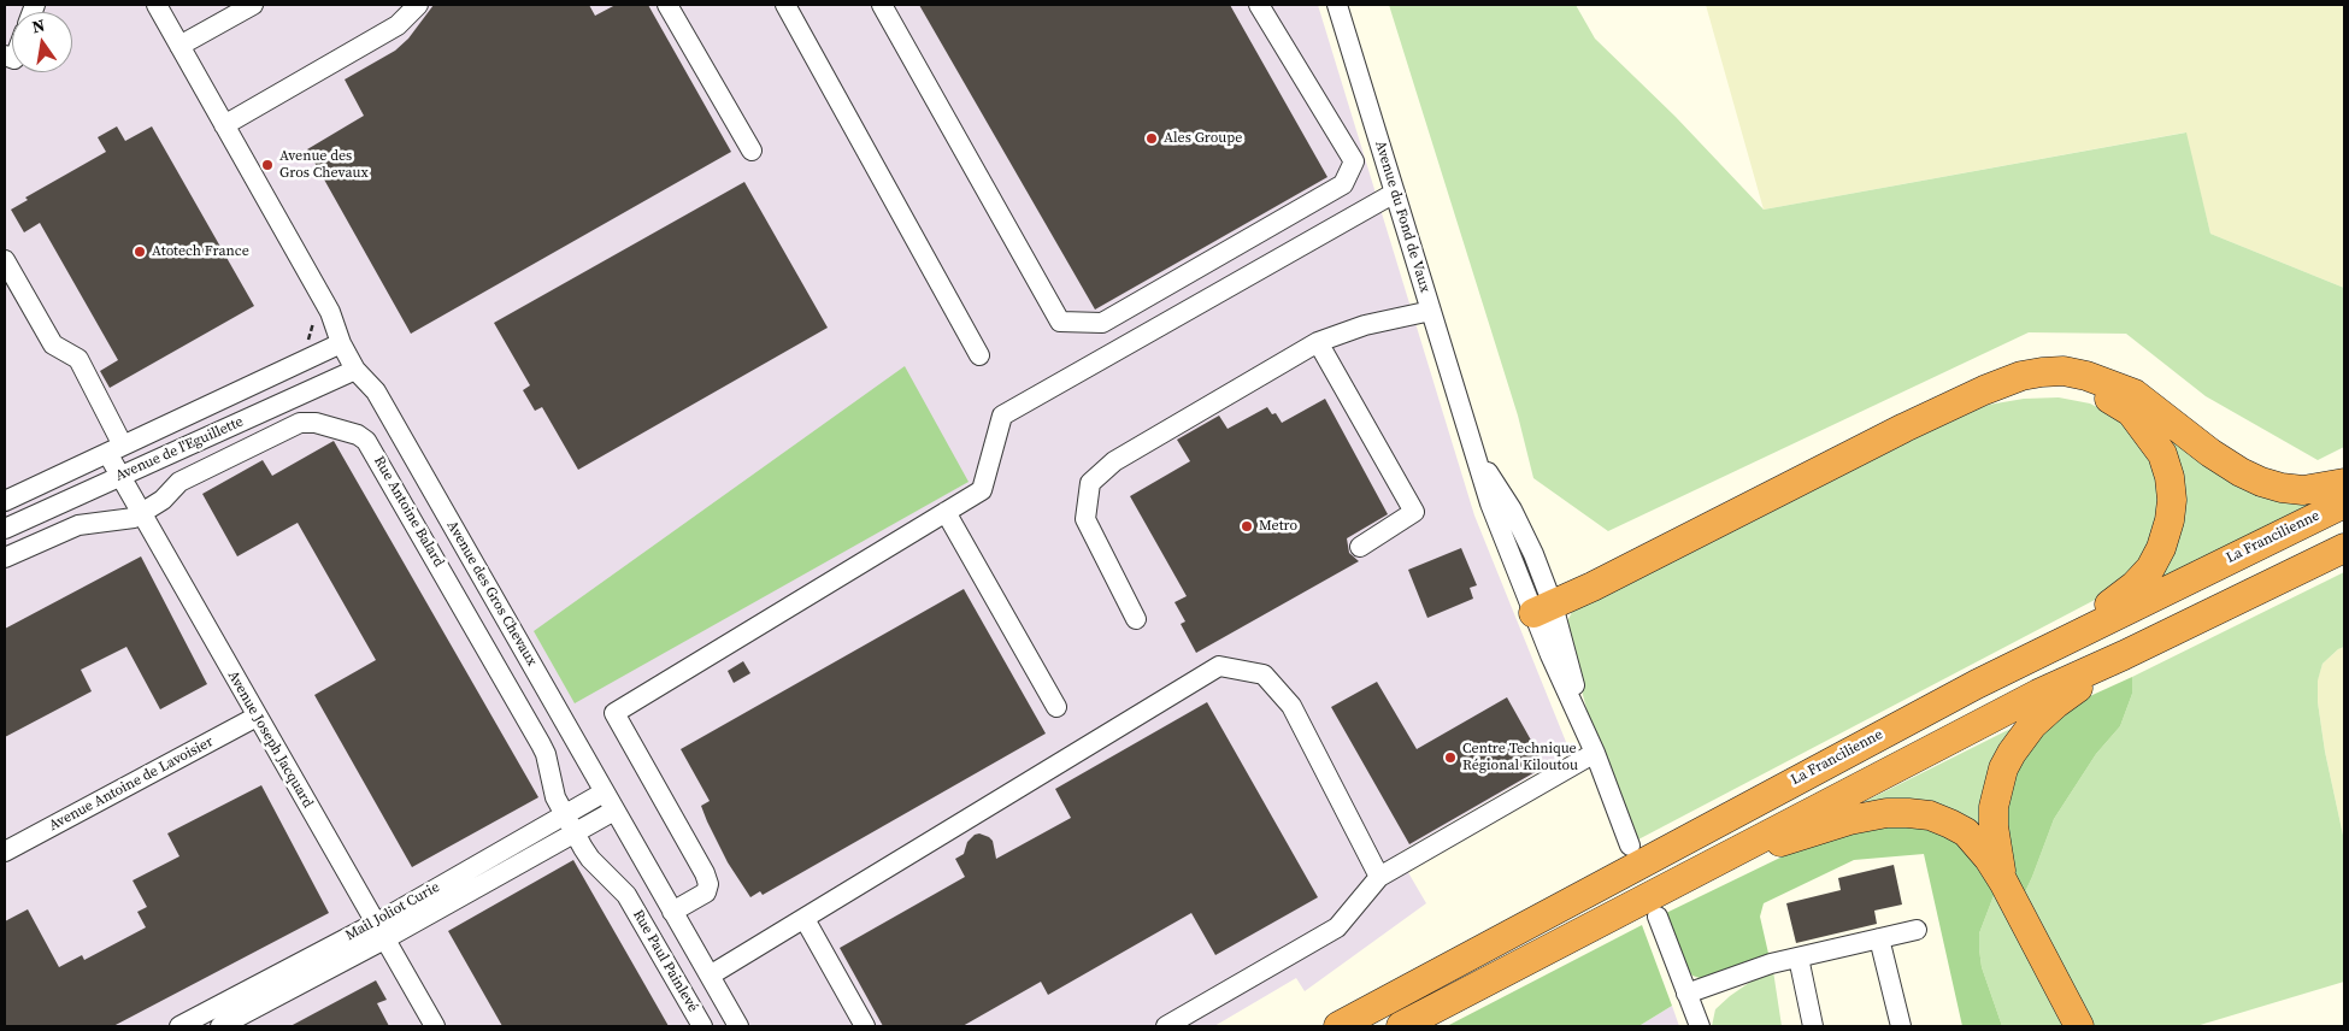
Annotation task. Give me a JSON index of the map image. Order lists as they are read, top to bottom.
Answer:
{
  "streets": {
    "highway": ["La Francilienne"],
    "street": [
      "Avenue du Fond de Vaux",
      "Avenue de l'Eguillette",
      "Rue Antoine Balard",
      "Avenue des Gros Chevaux",
      "Avenue Joseph Jacquard",
      "Avenue Antoine de Lavoisier",
      "Mail Joliot Curie",
      "Rue Paul Painlevé"
    ]
  },
  "crossings": [
    ["Avenue de l'Eguillette", "Avenue des Gros Chevaux"],
    ["Avenue de l'Eguillette", "Avenue Joseph Jacquard"],
    ["Rue Antoine Balard", "Avenue Joseph Jacquard"],
    ["Rue Antoine Balard", "Mail Joliot Curie"],
    ["Rue Antoine Balard", "Rue Paul Painlevé"],
    ["Avenue des Gros Chevaux", "Mail Joliot Curie"],
    ["Avenue Joseph Jacquard", "Avenue Antoine de Lavoisier"],
    ["Avenue Joseph Jacquard", "Mail Joliot Curie"]
  ],
  "places": [
    "Ales Groupe",
    "Avenue des Gros Chevaux",
    "Atotech France",
    "Metro",
    "Centre Technique Régional Kiloutou"
  ],
  "north": "top"
}
